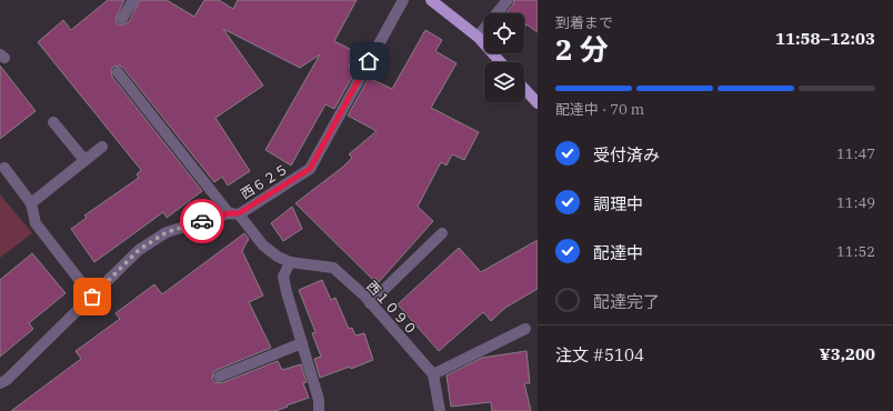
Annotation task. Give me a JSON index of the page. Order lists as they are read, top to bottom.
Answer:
{
  "streets": {
    "street": ["西６２５", "西１０９０"]
  },
  "crossings": [
    ["西６２５", "西１０９０"]
  ],
  "page": {
    "heading": ["2 分", "到着まで", "11:58–12:03"],
    "panel": ["注文 #5104", "¥3,200"],
    "bar": "配達中 · 70 m",
    "list": [
      ["受付済み", "11:47"],
      ["調理中", "11:49"],
      ["配達中", "11:52"],
      "配達完了"
    ]
  }
}
